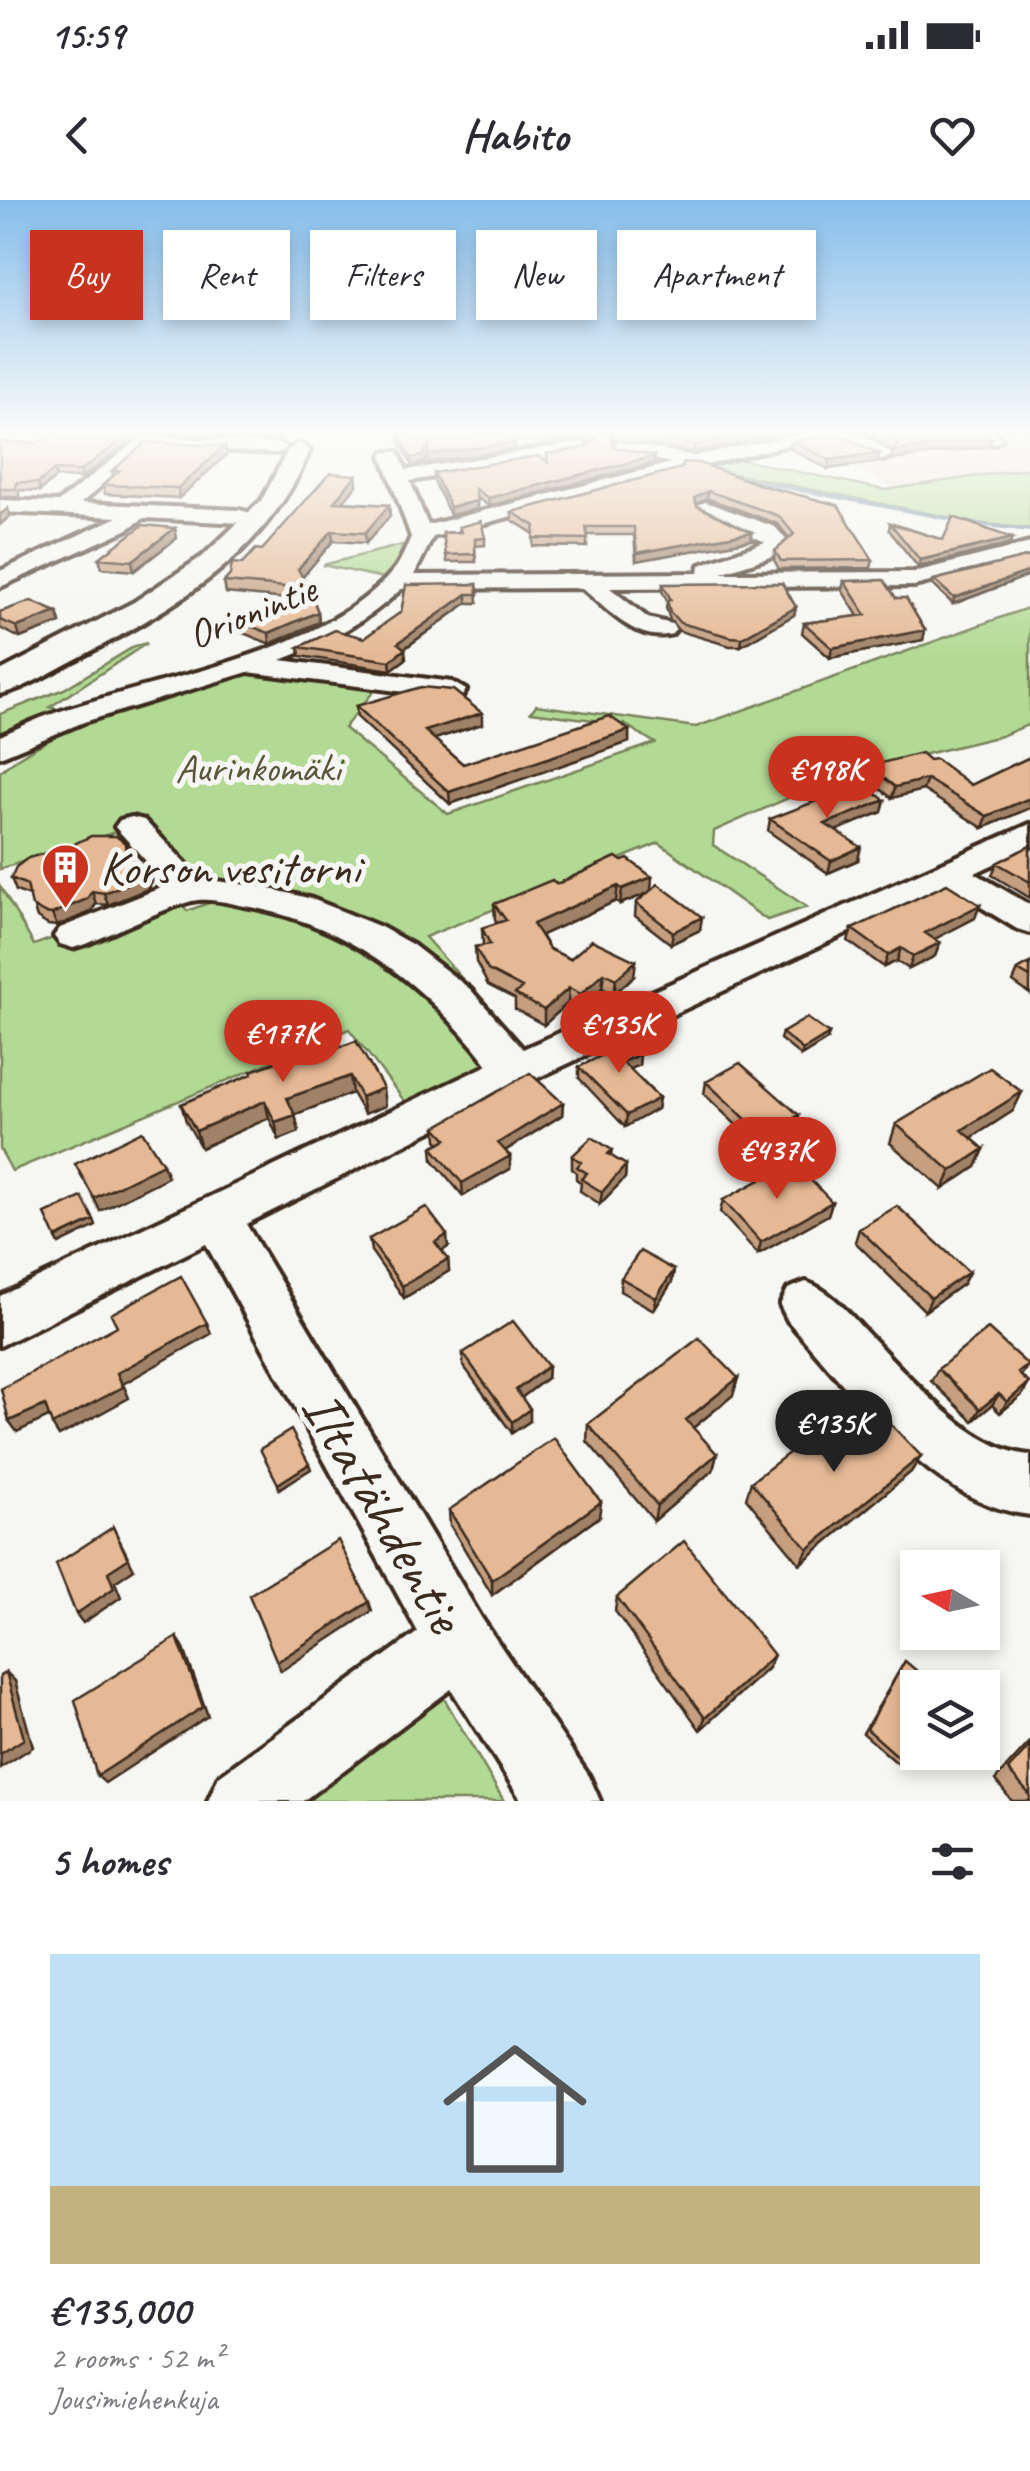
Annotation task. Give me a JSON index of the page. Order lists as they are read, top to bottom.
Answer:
{
  "streets": {
    "street": ["Orionintie", "Iltatähdentie"]
  },
  "parks": ["Aurinkomäki"],
  "places": {
    "building": ["Korson vesitorni"]
  },
  "north": "left",
  "page": {
    "status": "15:59",
    "header": "Habito",
    "chip": [
      "Buy",
      "Rent",
      "Filters",
      "New",
      "Apartment"
    ],
    "price": [
      "€198K",
      "€135K",
      "€177K",
      "€437K",
      "€135K"
    ],
    "heading": "5 homes",
    "list": [
      {
        "name": "€135,000",
        "note": "2 rooms · 52 m² · Jousimiehenkuja"
      }
    ]
  }
}
